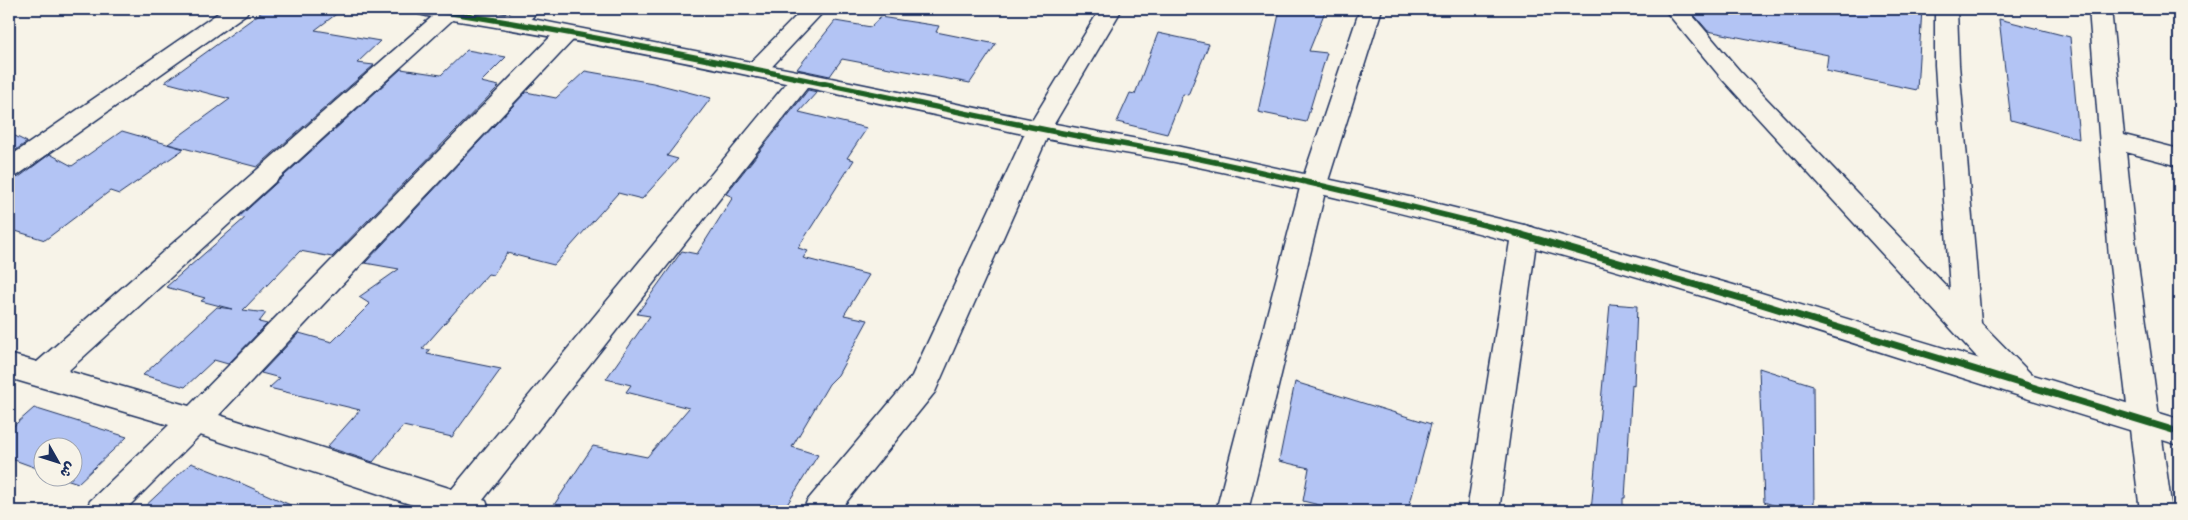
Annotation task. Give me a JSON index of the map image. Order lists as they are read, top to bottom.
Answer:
{
  "north": "bottom right"
}
